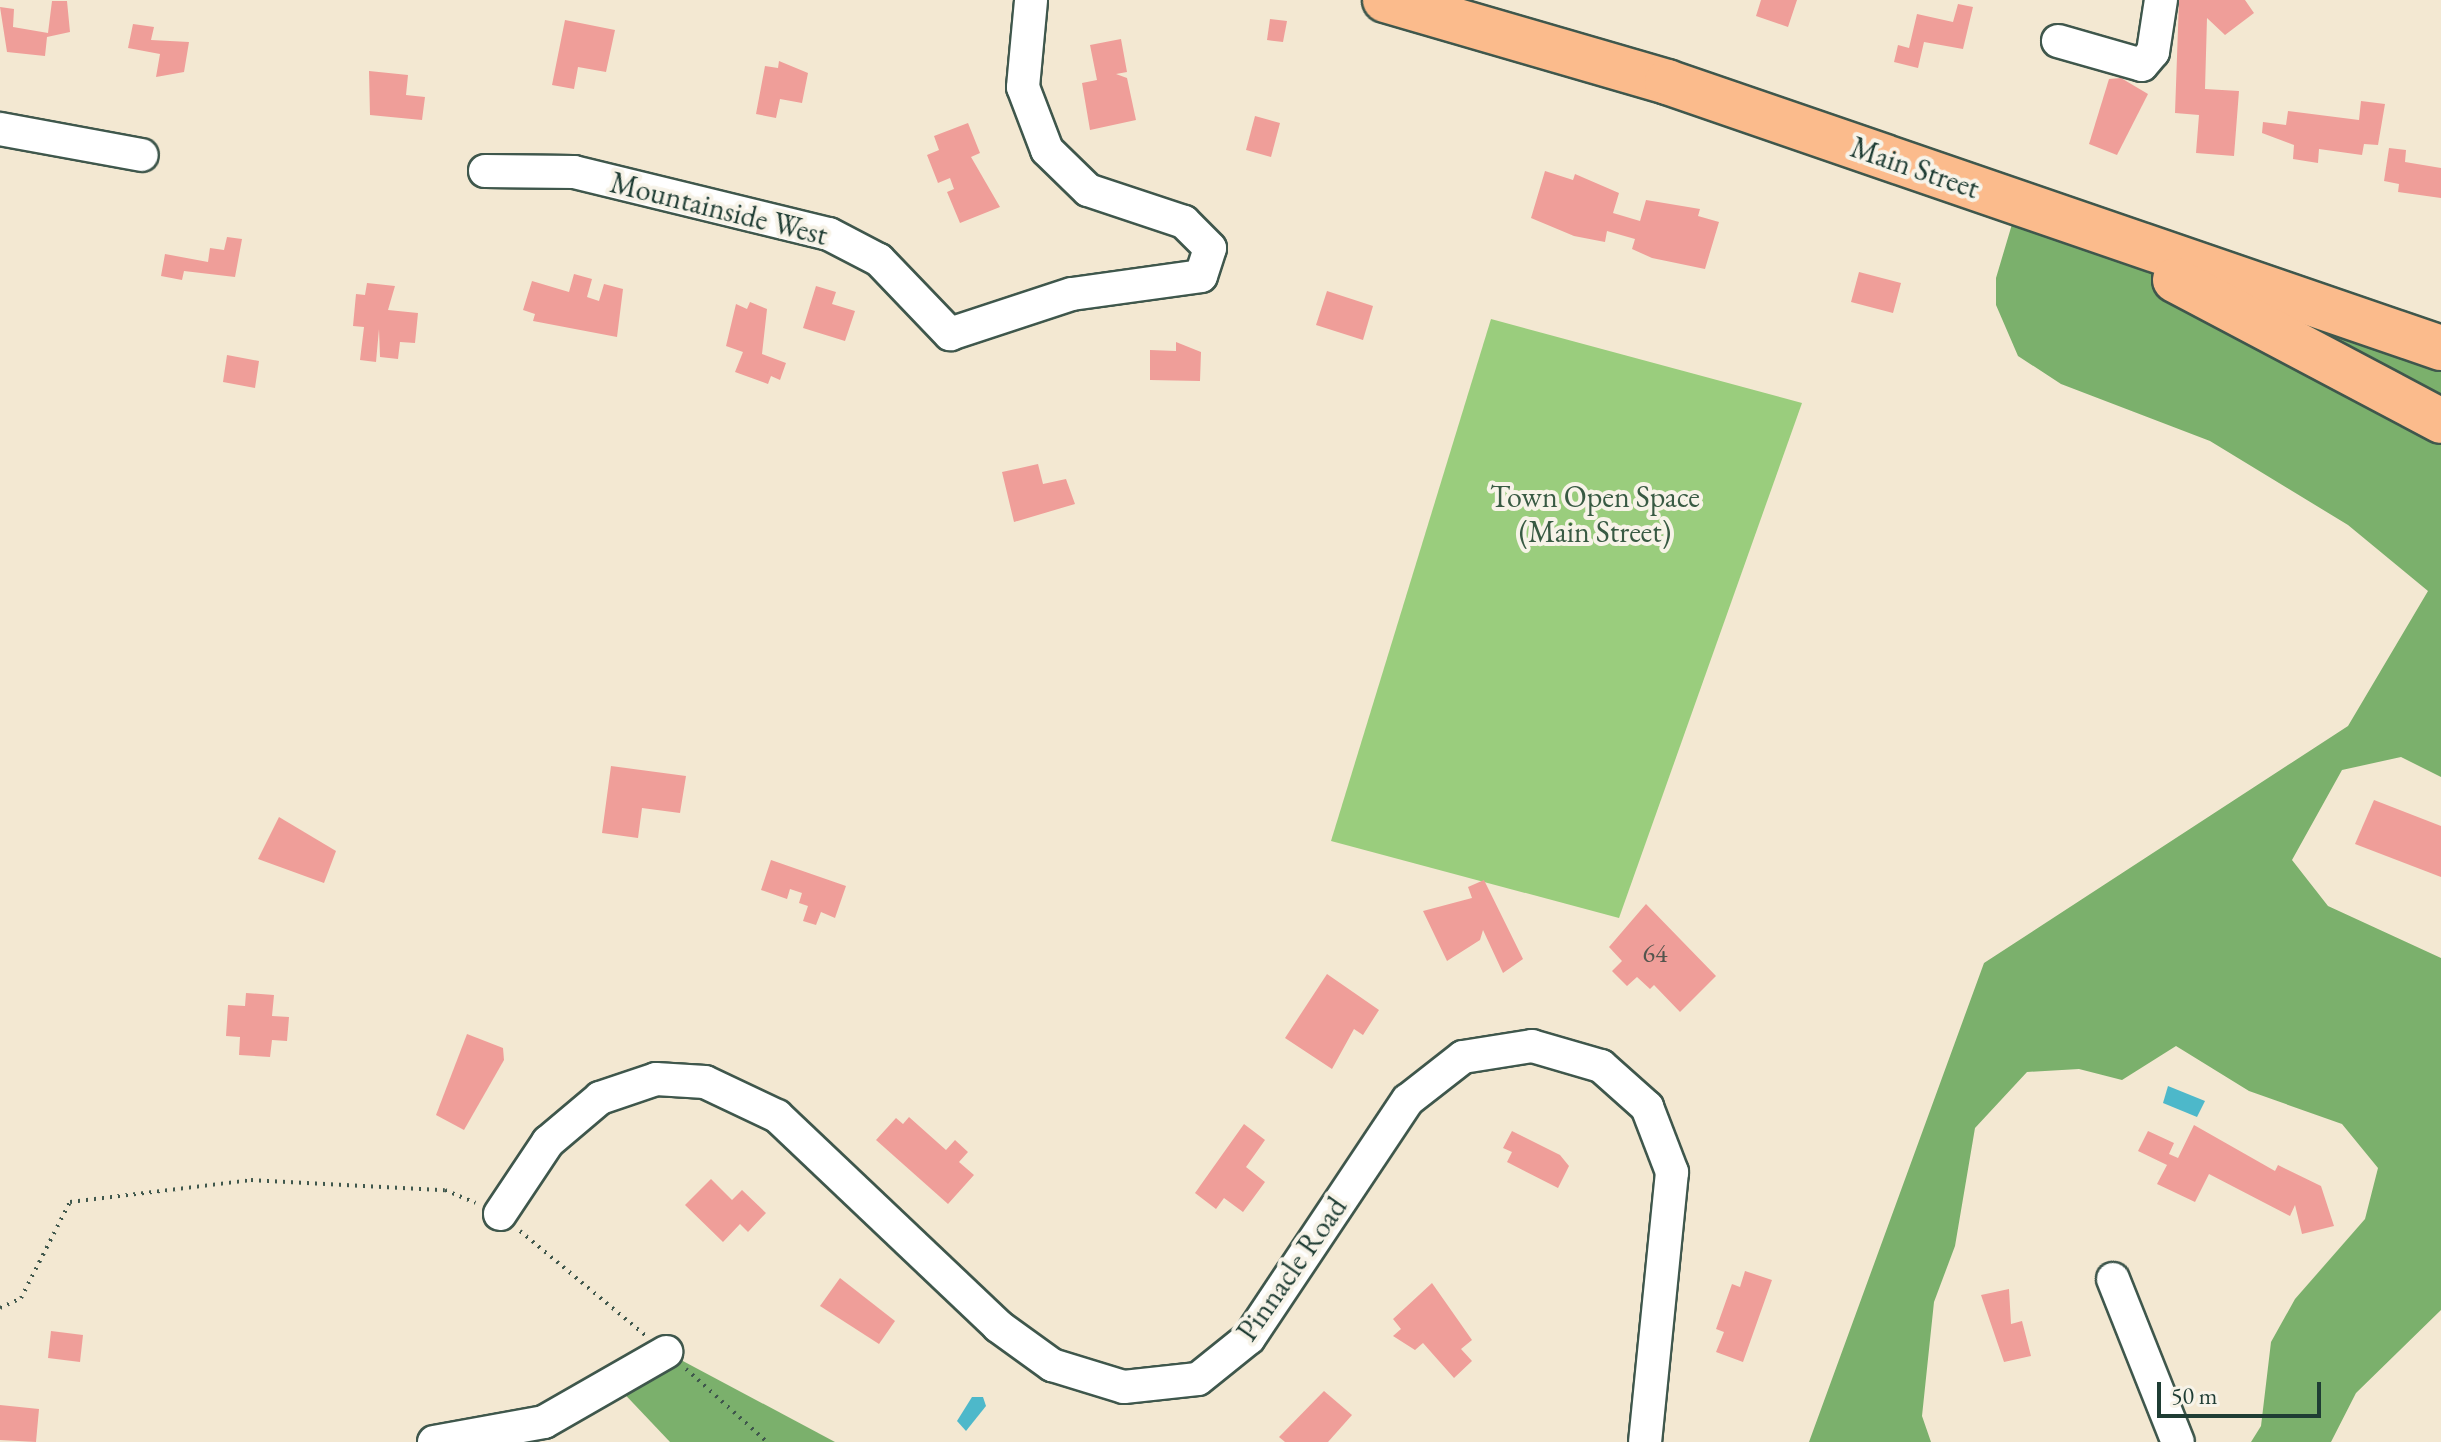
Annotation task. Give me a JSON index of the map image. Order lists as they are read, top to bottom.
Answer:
{
  "streets": {
    "highway": ["Main Street"],
    "street": ["Mountainside West", "Pinnacle Road"]
  },
  "parks": ["Town Open Space (Main Street)"],
  "house_numbers": ["64"],
  "scale_bar": "50 m"
}
